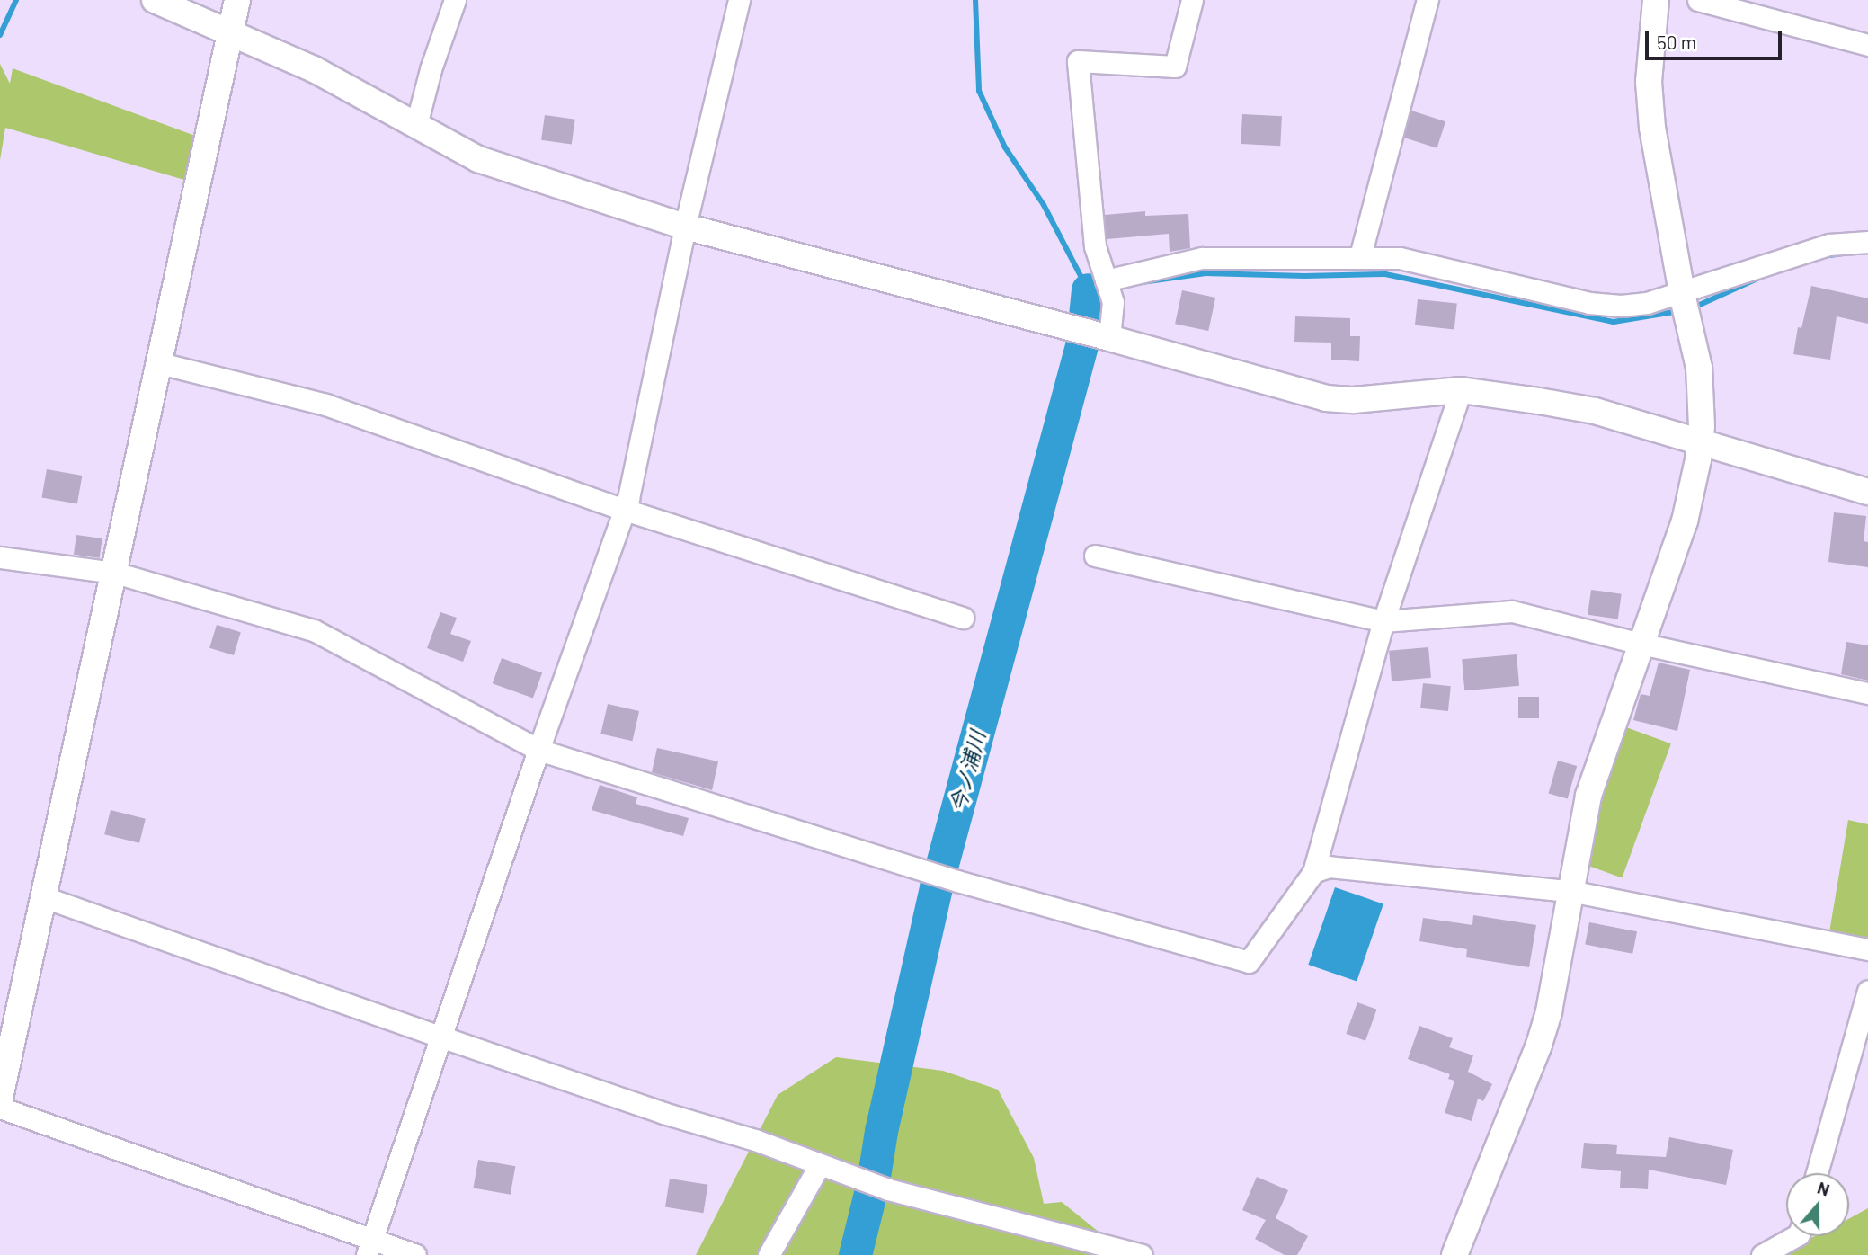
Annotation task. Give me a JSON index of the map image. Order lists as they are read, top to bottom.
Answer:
{
  "water": ["今ノ浦川"],
  "scale_bar": "50 m",
  "north": "top"
}
